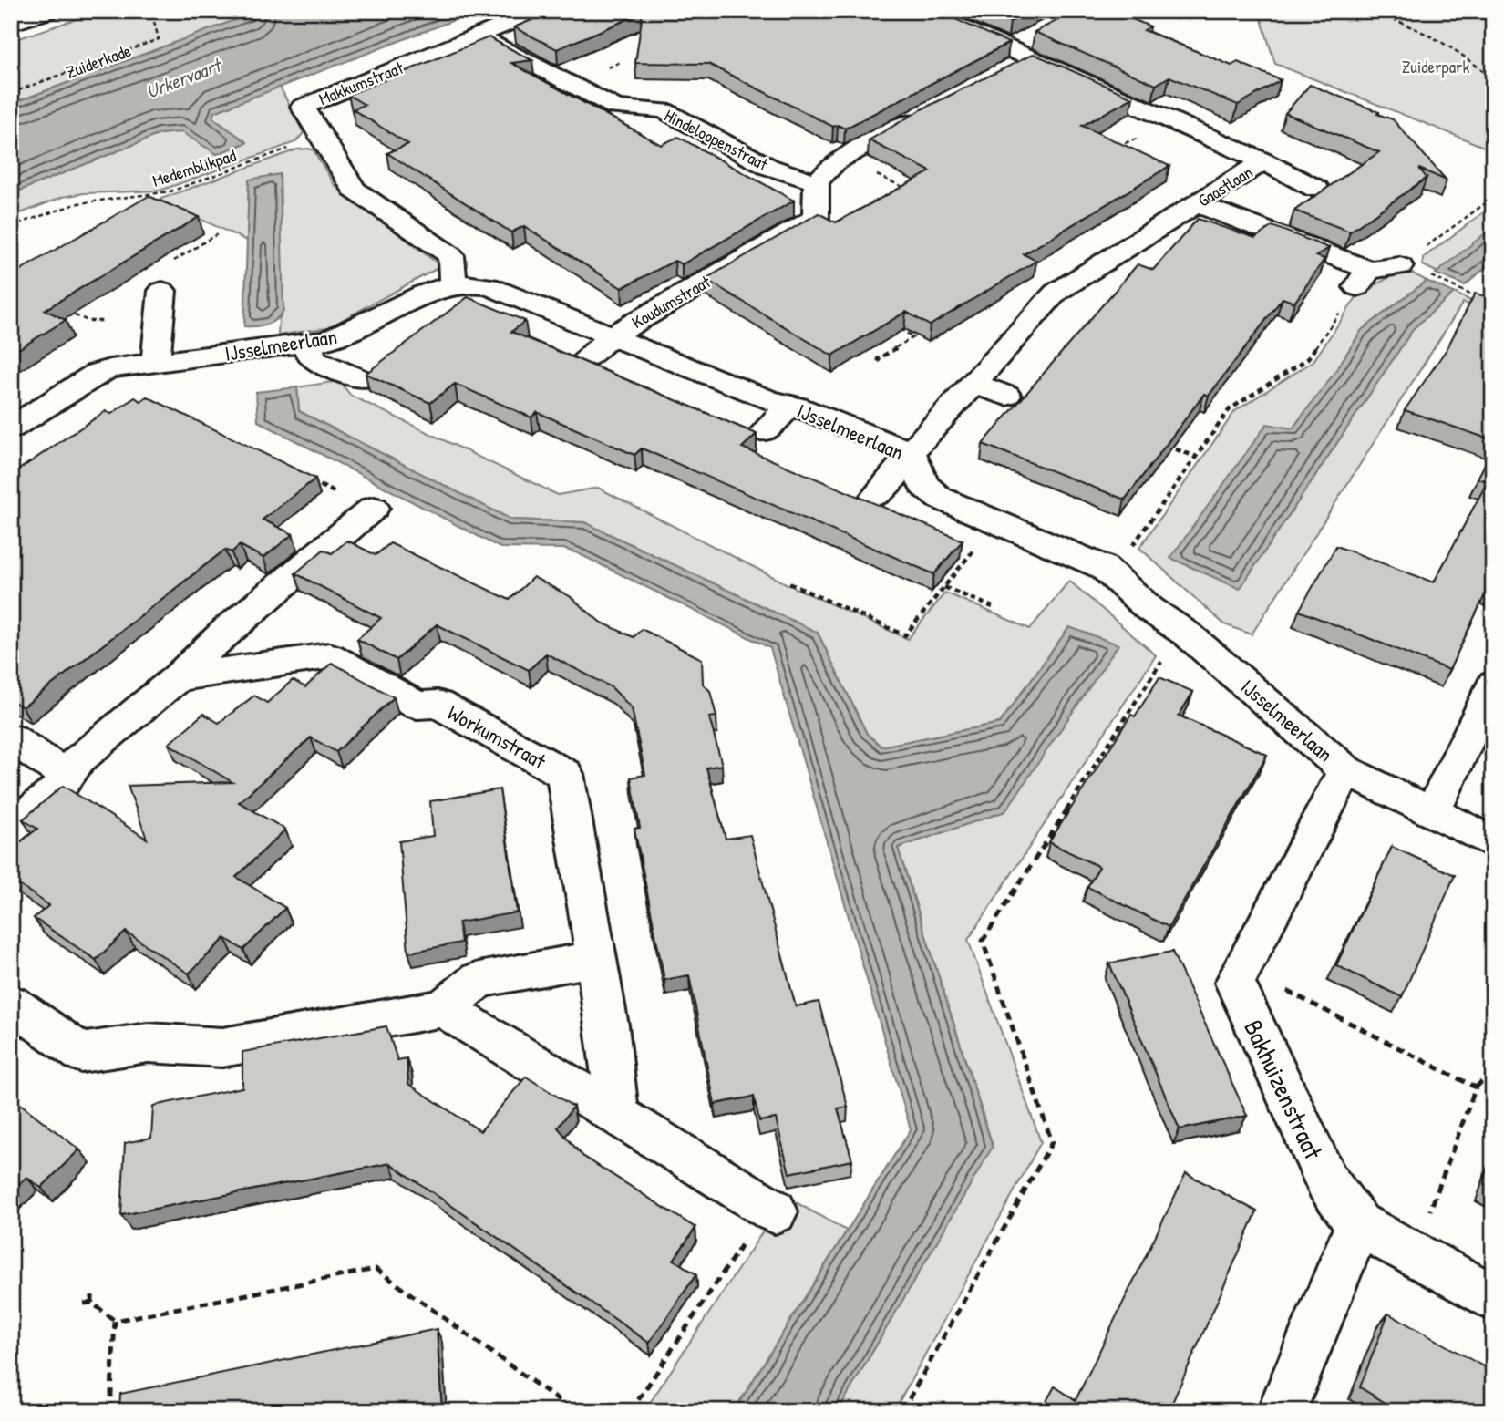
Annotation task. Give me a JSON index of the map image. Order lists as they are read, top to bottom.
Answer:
{
  "streets": {
    "street": [
      "Makkumstraat",
      "Hindeloopenstraat",
      "Gaastlaan",
      "Koudumstraat",
      "IJsselmeerlaan",
      "Workumstraat",
      "Bakhuizenstraat"
    ],
    "path": ["Zuiderkade", "Medemblikpad"]
  },
  "crossings": [
    ["Makkumstraat", "Hindeloopenstraat"],
    ["Makkumstraat", "IJsselmeerlaan"],
    ["Hindeloopenstraat", "Koudumstraat"],
    ["Gaastlaan", "IJsselmeerlaan"],
    ["Koudumstraat", "IJsselmeerlaan"],
    ["IJsselmeerlaan", "Bakhuizenstraat"]
  ],
  "water": ["Urkervaart"],
  "parks": ["Zuiderpark"]
}
